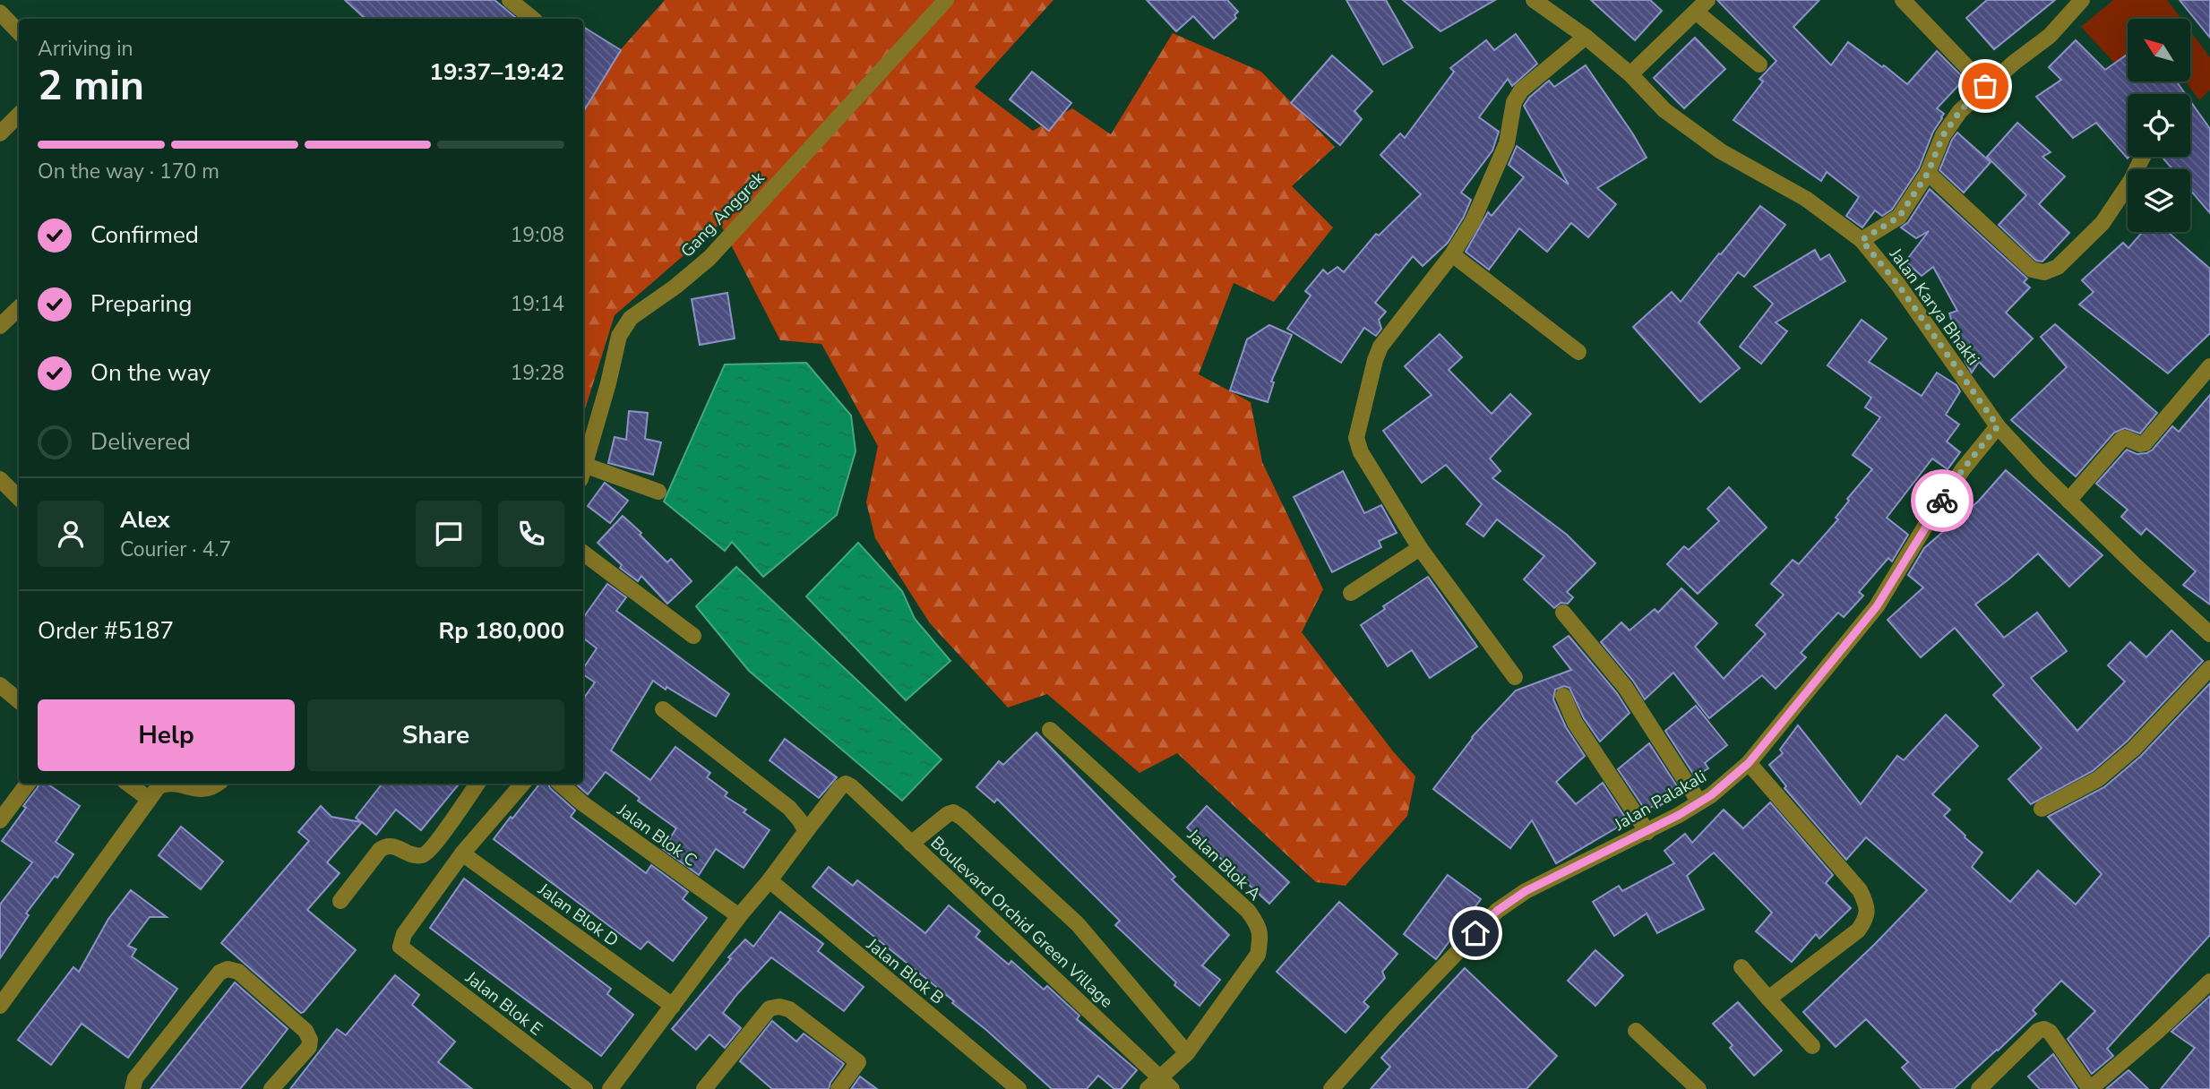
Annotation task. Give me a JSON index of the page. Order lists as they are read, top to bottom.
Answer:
{
  "streets": {
    "street": [
      "Gang Anggrek",
      "Jalan Karya Bhakti",
      "Jalan Palakali",
      "Jalan Blok C",
      "Jalan Blok A",
      "Jalan Blok D",
      "Boulevard Orchid Green Village",
      "Jalan Blok B",
      "Jalan Blok E"
    ]
  },
  "crossings": [
    ["Jalan Karya Bhakti", "Jalan Palakali"],
    ["Jalan Blok A", "Boulevard Orchid Green Village"],
    ["Jalan Blok D", "Jalan Blok E"]
  ],
  "north": "top left",
  "page": {
    "heading": ["2 min", "Arriving in", "19:37–19:42"],
    "panel": [
      "Alex",
      "Courier · 4.7",
      "Order #5187",
      "Rp 180,000"
    ],
    "bar": "On the way · 170 m",
    "list": [
      ["Confirmed", "19:08"],
      ["Preparing", "19:14"],
      ["On the way", "19:28"],
      "Delivered"
    ],
    "buttons": ["Help", "Share"]
  }
}
